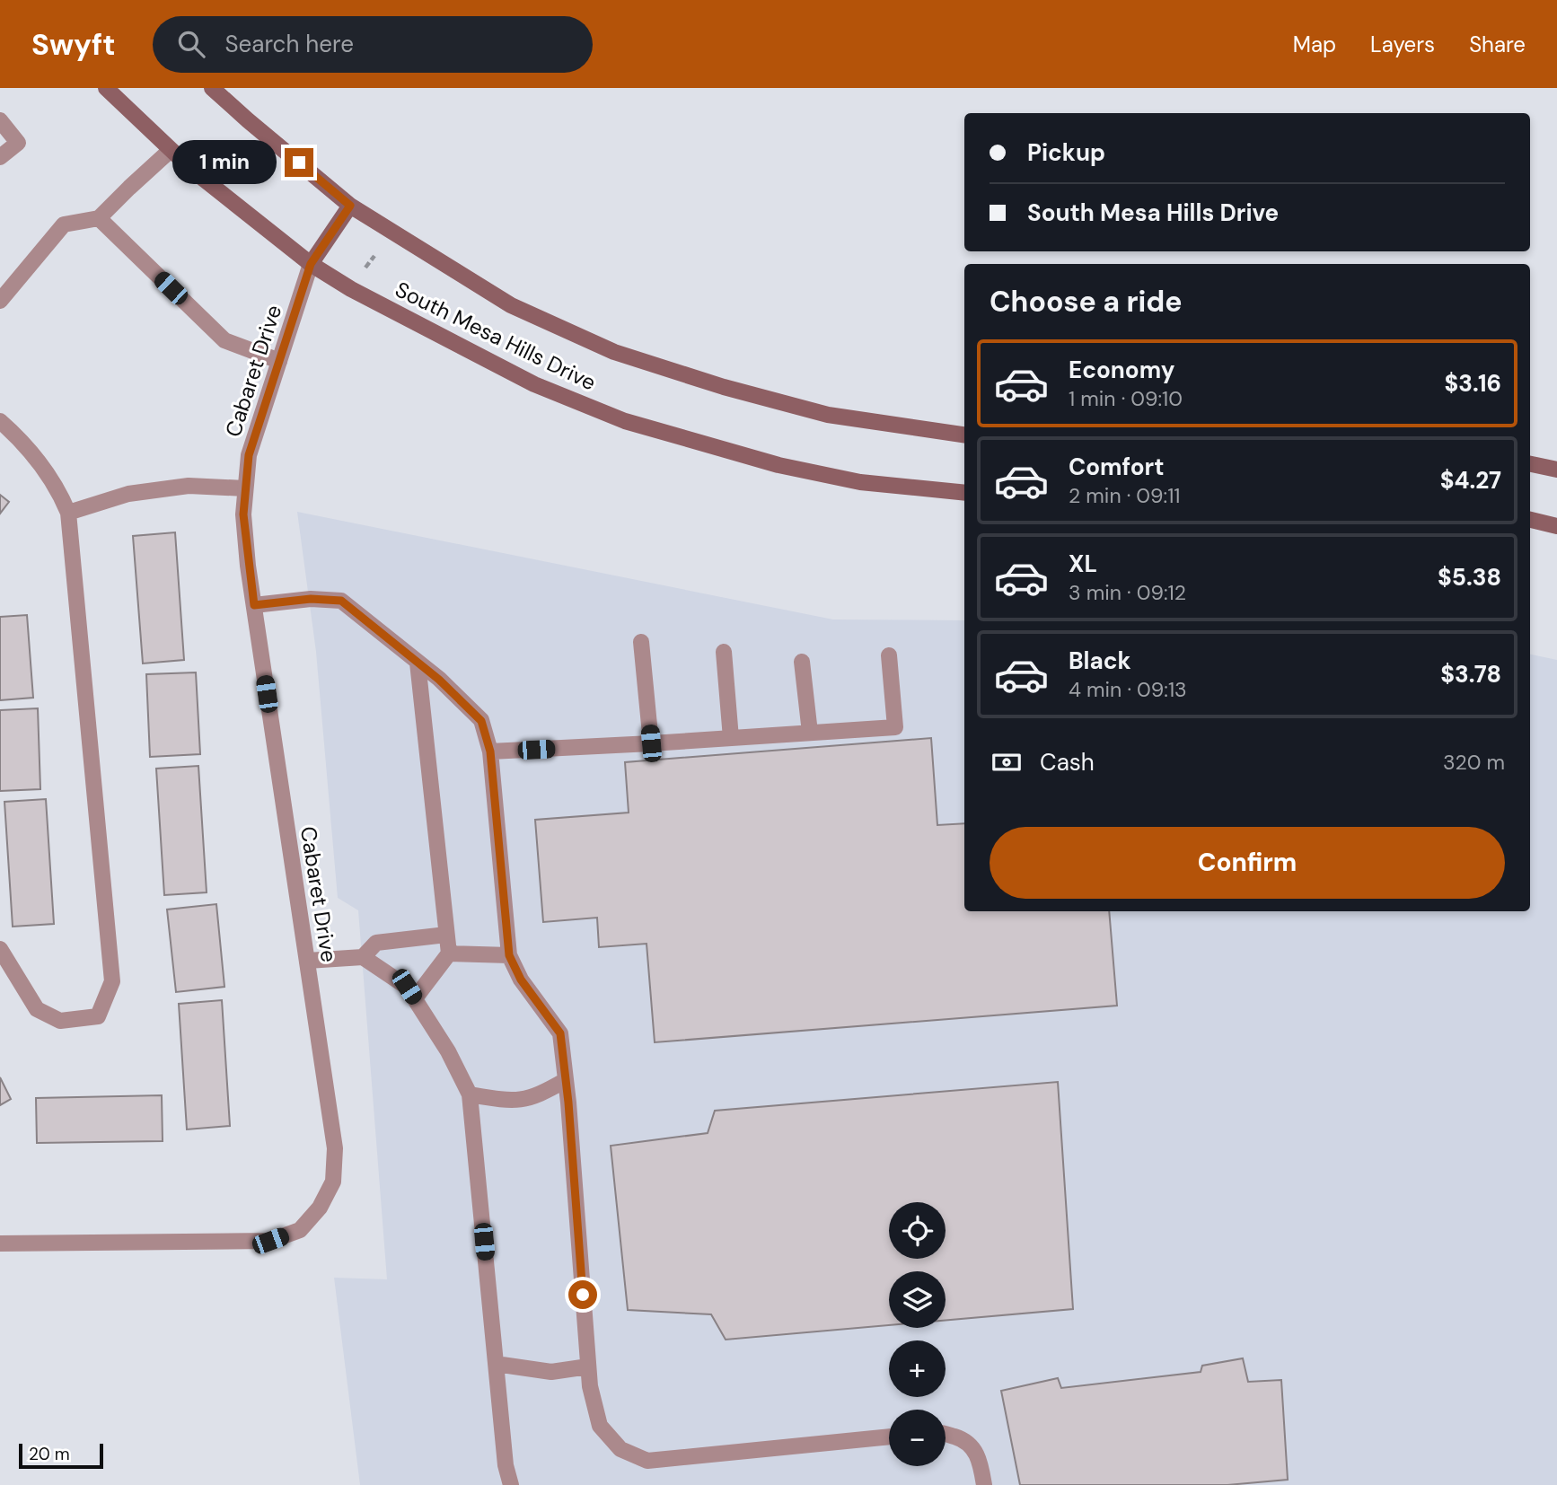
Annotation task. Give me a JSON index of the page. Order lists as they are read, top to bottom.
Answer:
{
  "streets": {
    "street": ["South Mesa Hills Drive", "Cabaret Drive"]
  },
  "crossings": [
    ["South Mesa Hills Drive", "Cabaret Drive"]
  ],
  "scale_bar": "20 m",
  "page": {
    "header": "Swyft",
    "search": "Search here",
    "nav": ["Map", "Layers", "Share"],
    "banner": ["Pickup", "South Mesa Hills Drive"],
    "bubble": "1 min",
    "heading": "Choose a ride",
    "list": [
      {
        "name": "Economy",
        "note": "1 min · 09:10",
        "value": "$3.16"
      },
      {
        "name": "Comfort",
        "note": "2 min · 09:11",
        "value": "$4.27"
      },
      {
        "name": "XL",
        "note": "3 min · 09:12",
        "value": "$5.38"
      },
      {
        "name": "Black",
        "note": "4 min · 09:13",
        "value": "$3.78"
      }
    ],
    "pay": ["Cash", "320 m"],
    "buttons": "Confirm",
    "map_buttons": ["+", "−"],
    "scale": "20 m"
  }
}
